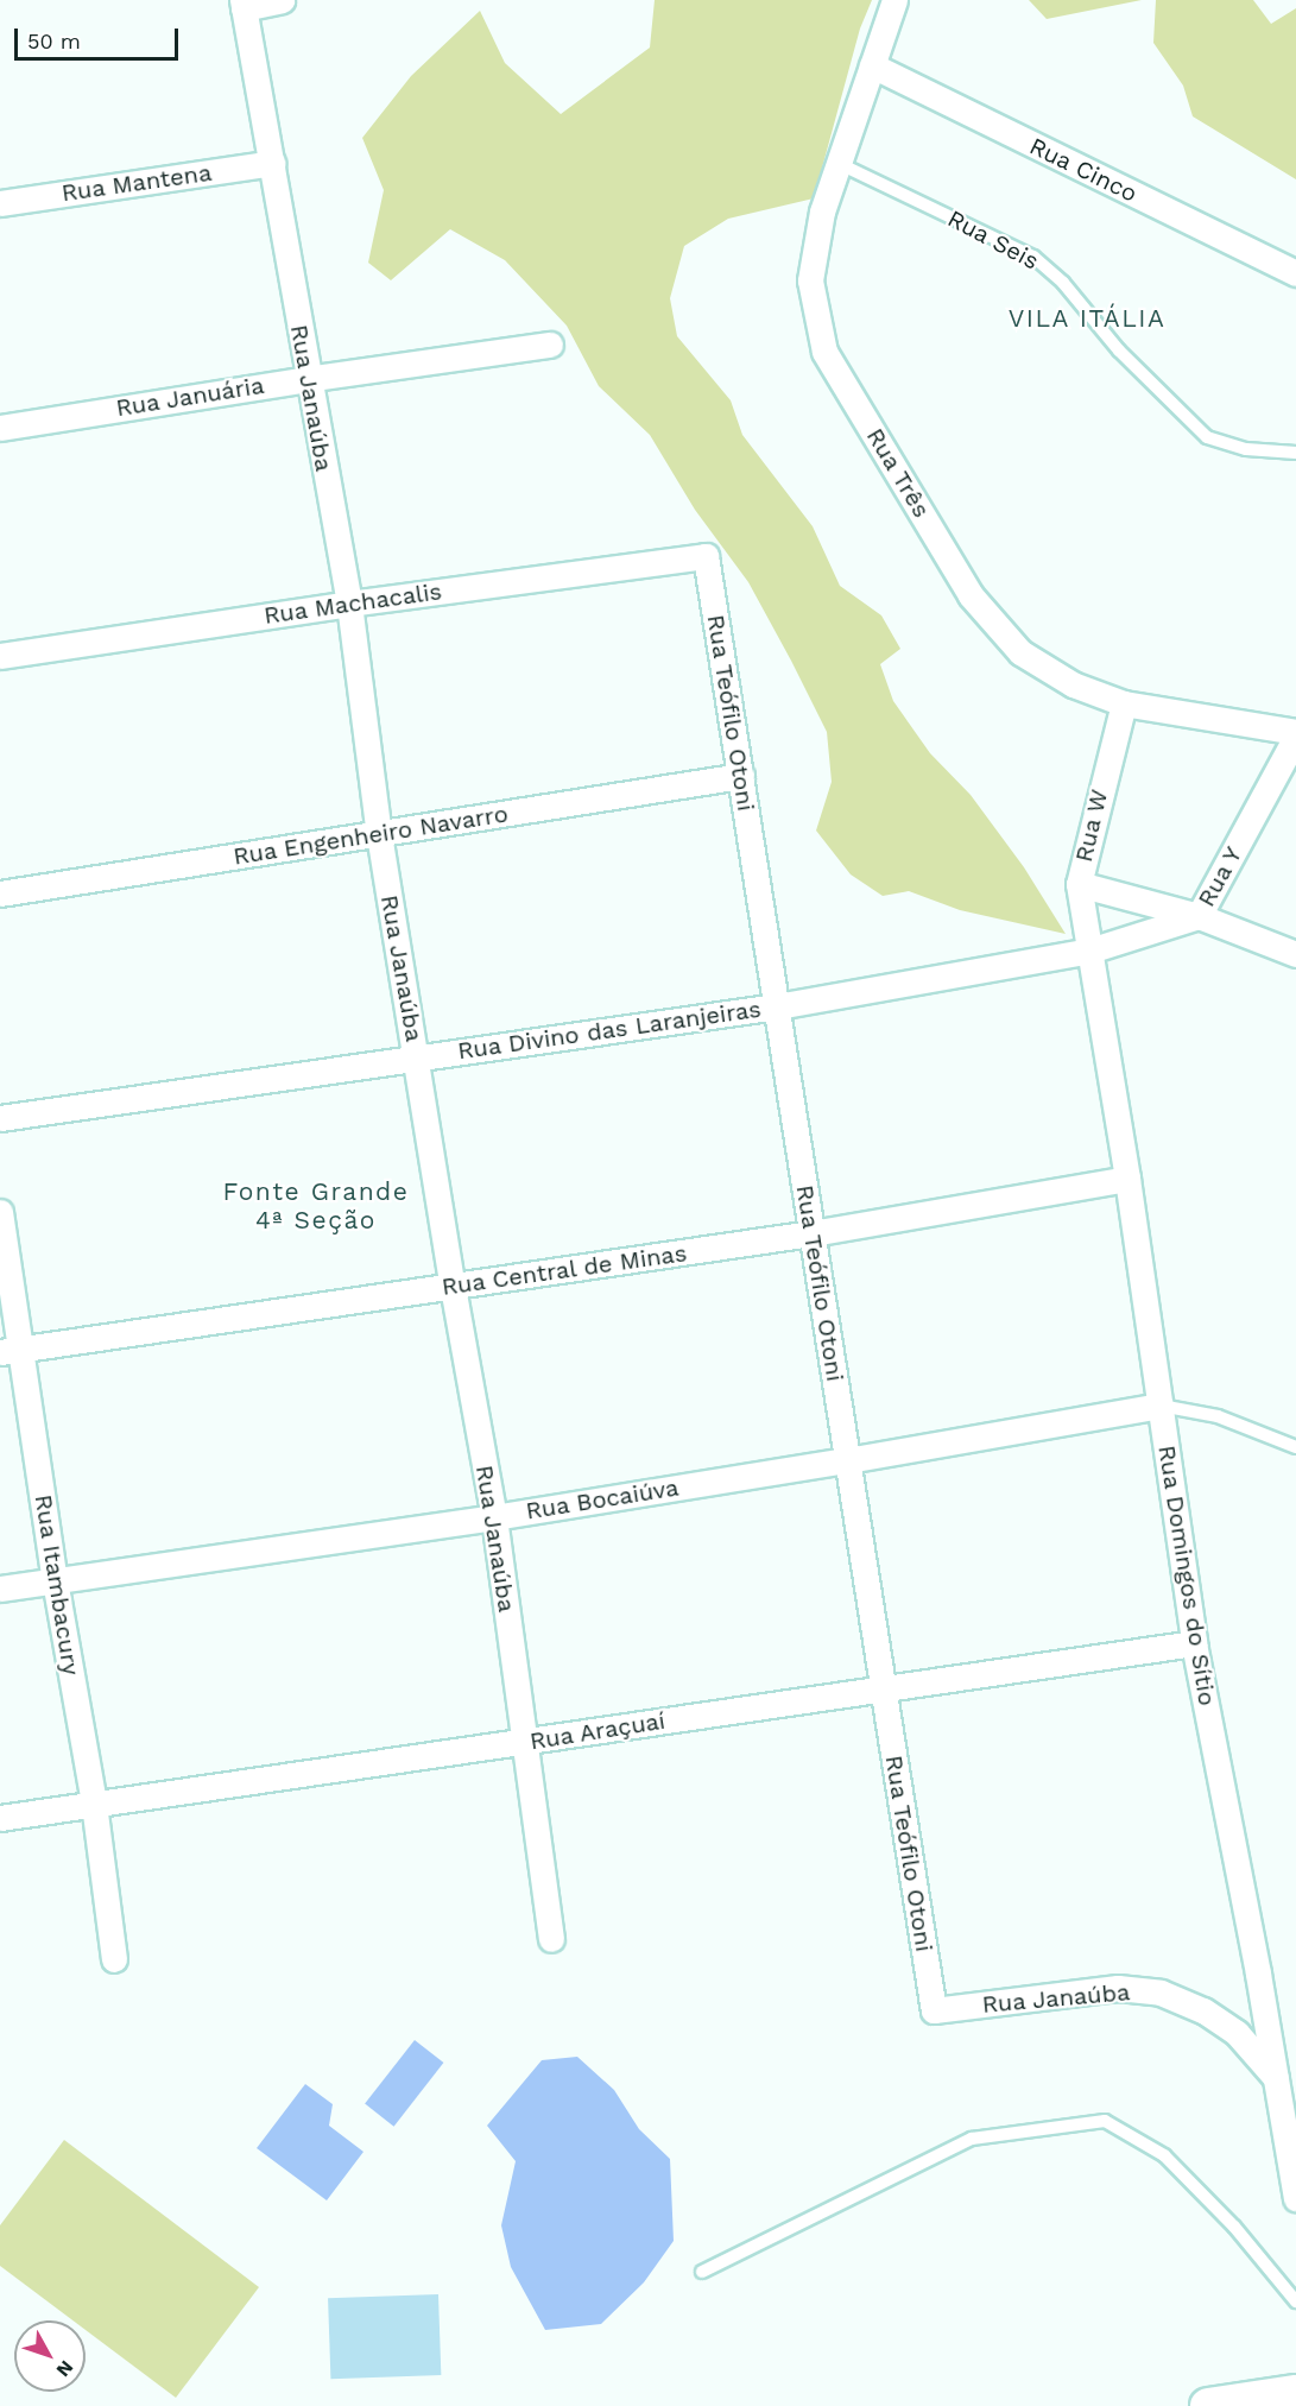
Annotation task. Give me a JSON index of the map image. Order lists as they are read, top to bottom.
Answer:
{
  "streets": {
    "street": [
      "Rua Cinco",
      "Rua Mantena",
      "Rua Januária",
      "Rua Janaúba",
      "Rua Três",
      "Rua Machacalis",
      "Rua Teófilo Otoni",
      "Rua W",
      "Rua Engenheiro Navarro",
      "Rua Y",
      "Rua Divino das Laranjeiras",
      "Rua Central de Minas",
      "Rua Bocaiúva",
      "Rua Domingos do Sítio",
      "Rua Itambacury",
      "Rua Araçuaí"
    ],
    "lane": ["Rua Seis"]
  },
  "crossings": [
    ["Rua Cinco", "Rua Três"],
    ["Rua Mantena", "Rua Janaúba"],
    ["Rua Seis", "Rua Três"],
    ["Rua Januária", "Rua Janaúba"],
    ["Rua Janaúba", "Rua Machacalis"],
    ["Rua Janaúba", "Rua Teófilo Otoni"],
    ["Rua Janaúba", "Rua Engenheiro Navarro"],
    ["Rua Janaúba", "Rua Divino das Laranjeiras"],
    ["Rua Janaúba", "Rua Central de Minas"],
    ["Rua Janaúba", "Rua Bocaiúva"],
    ["Rua Janaúba", "Rua Domingos do Sítio"],
    ["Rua Janaúba", "Rua Araçuaí"],
    ["Rua Três", "Rua W"],
    ["Rua Três", "Rua Y"],
    ["Rua Machacalis", "Rua Teófilo Otoni"],
    ["Rua Teófilo Otoni", "Rua Engenheiro Navarro"],
    ["Rua Teófilo Otoni", "Rua Divino das Laranjeiras"],
    ["Rua Teófilo Otoni", "Rua Central de Minas"],
    ["Rua Teófilo Otoni", "Rua Bocaiúva"],
    ["Rua Teófilo Otoni", "Rua Araçuaí"],
    ["Rua W", "Rua Y"],
    ["Rua W", "Rua Divino das Laranjeiras"],
    ["Rua W", "Rua Domingos do Sítio"],
    ["Rua Y", "Rua Divino das Laranjeiras"],
    ["Rua Y", "Rua Domingos do Sítio"],
    ["Rua Divino das Laranjeiras", "Rua Domingos do Sítio"],
    ["Rua Central de Minas", "Rua Domingos do Sítio"],
    ["Rua Central de Minas", "Rua Itambacury"],
    ["Rua Bocaiúva", "Rua Domingos do Sítio"],
    ["Rua Bocaiúva", "Rua Itambacury"],
    ["Rua Domingos do Sítio", "Rua Araçuaí"],
    ["Rua Itambacury", "Rua Araçuaí"]
  ],
  "districts": ["VILA ITÁLIA", "Fonte Grande 4ª Seção"],
  "scale_bar": "50 m",
  "north": "bottom right"
}
